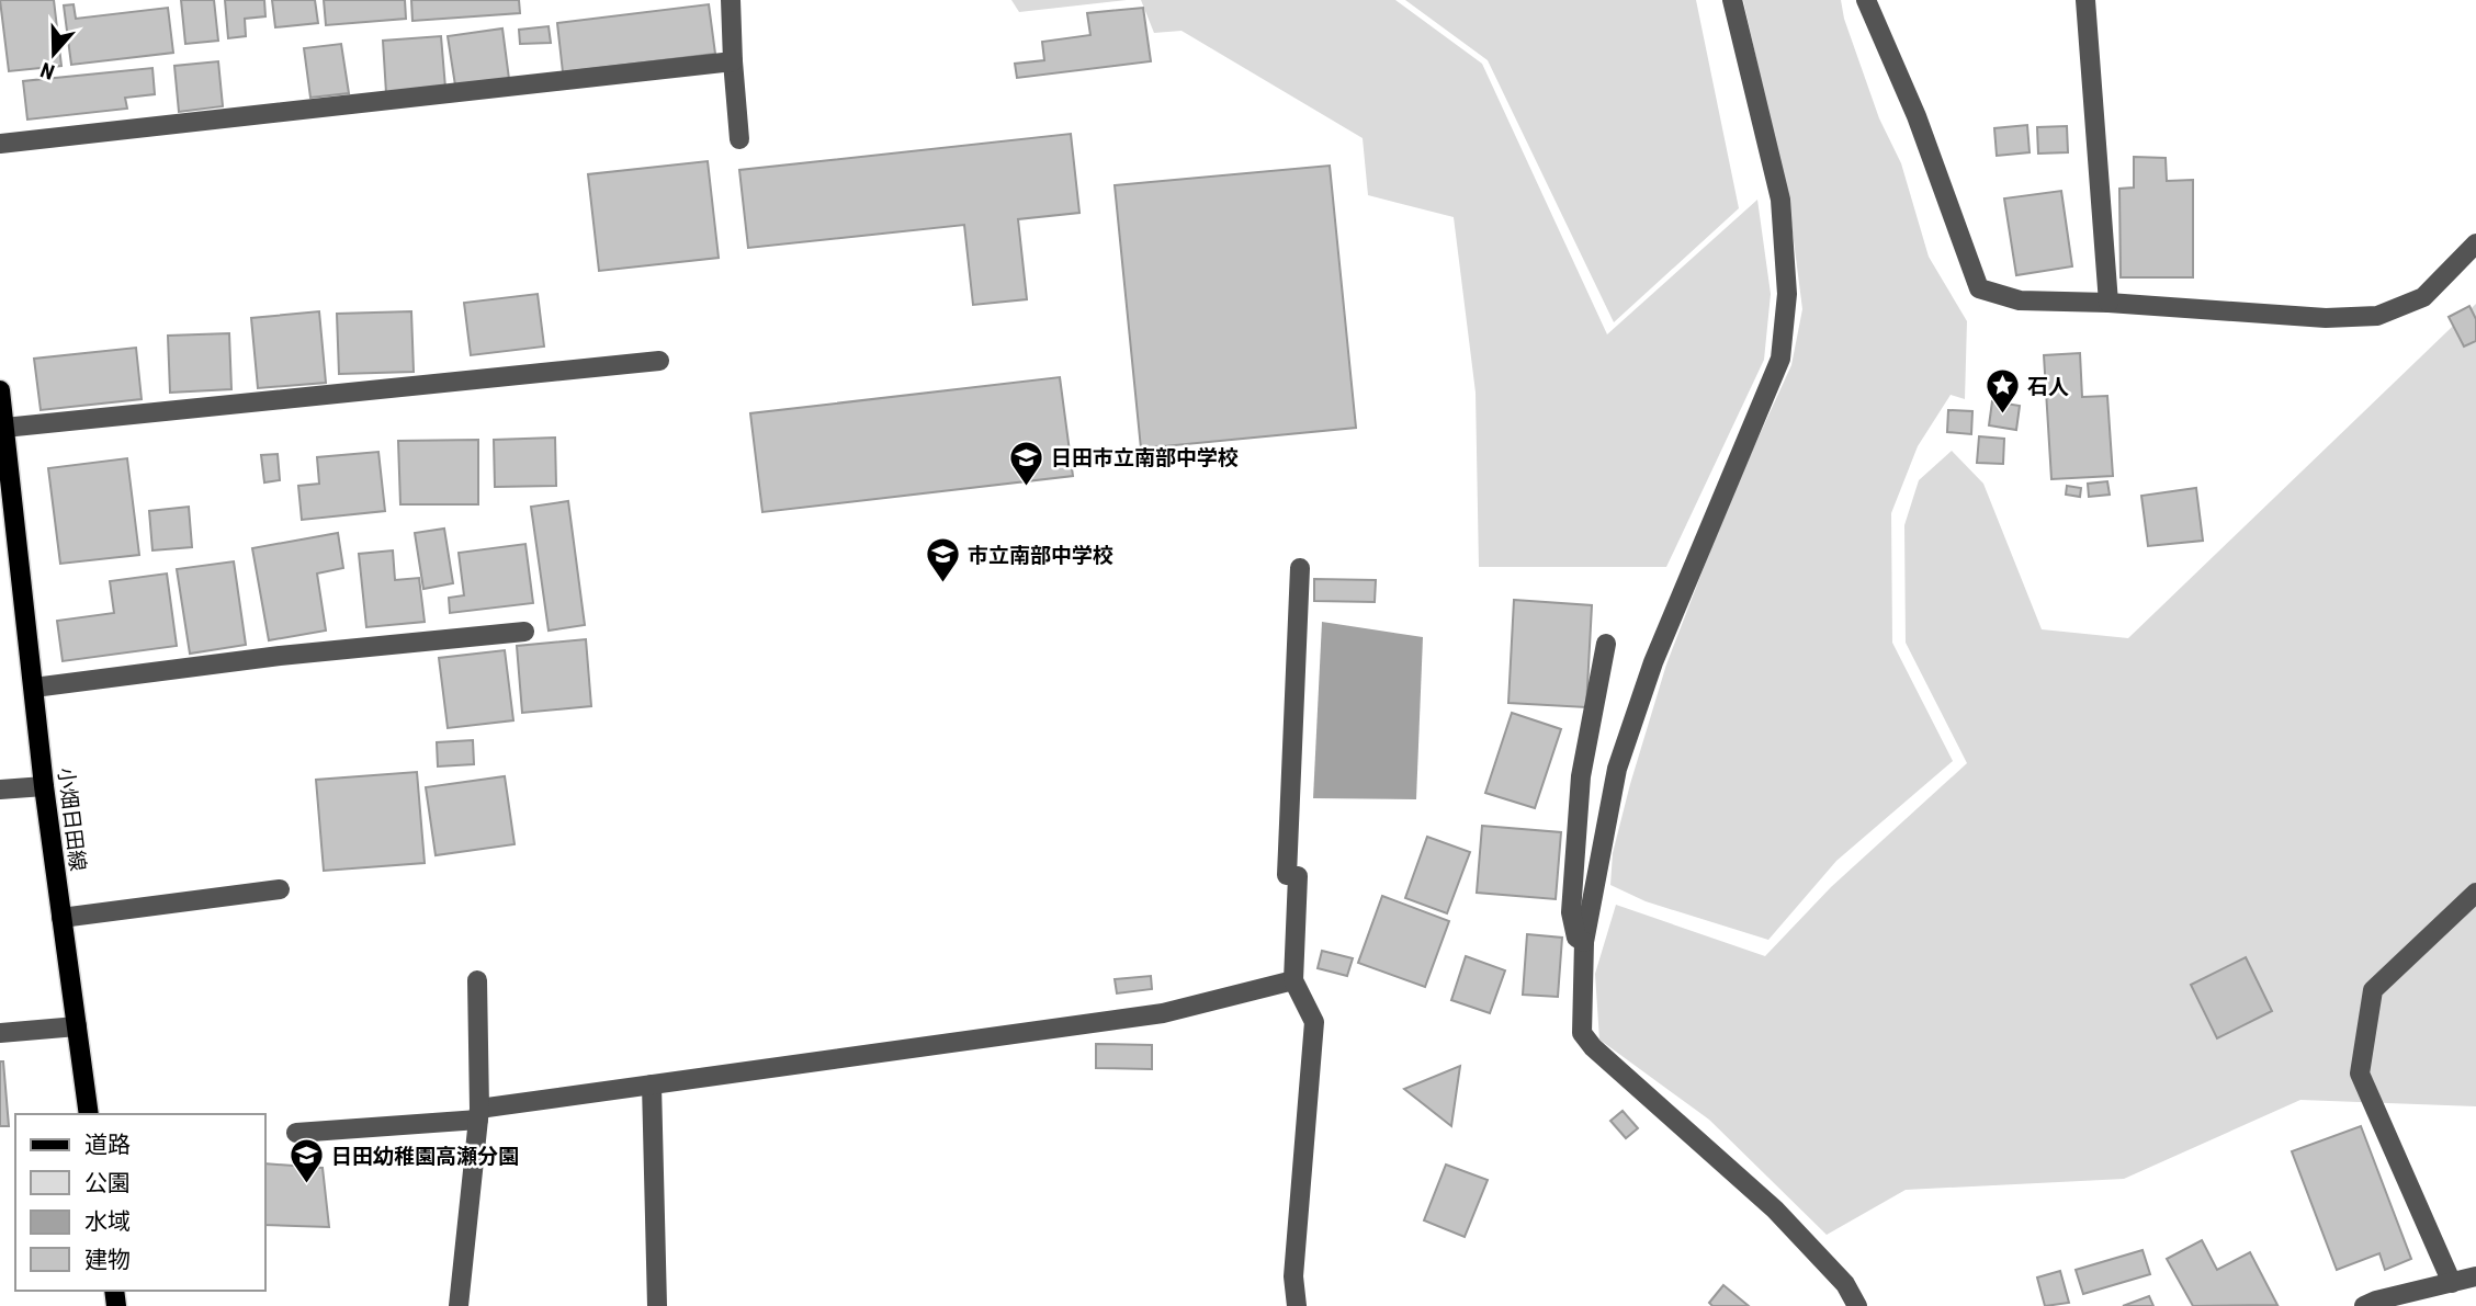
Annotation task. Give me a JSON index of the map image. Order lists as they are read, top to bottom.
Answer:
{
  "streets": {
    "main road": ["小畑日田線"]
  },
  "places": {
    "place": ["石人"],
    "school or university": ["日田市立南部中学校", "市立南部中学校", "日田幼稚園高瀬分園"]
  },
  "legend": [
    "道路",
    "公園",
    "水域",
    "建物"
  ],
  "north": "bottom"
}
